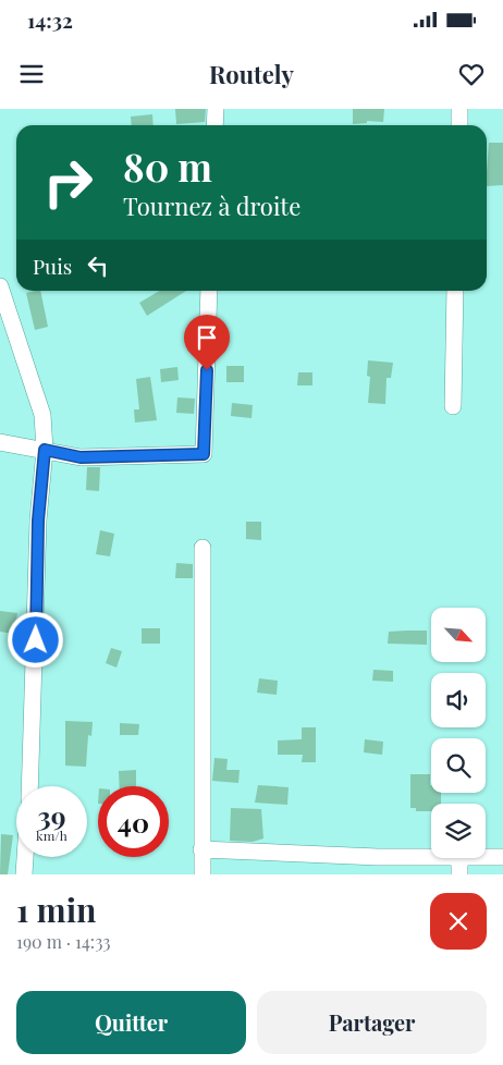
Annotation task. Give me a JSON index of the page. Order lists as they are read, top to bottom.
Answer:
{
  "north": "bottom right",
  "page": {
    "status": "14:32",
    "header": "Routely",
    "turn": ["80 m", "Tournez à droite"],
    "then": "Puis",
    "speed": "39 km/h",
    "limit": "40",
    "heading": ["1 min", "190 m · 14:33"],
    "buttons": ["Quitter", "Partager"]
  }
}
